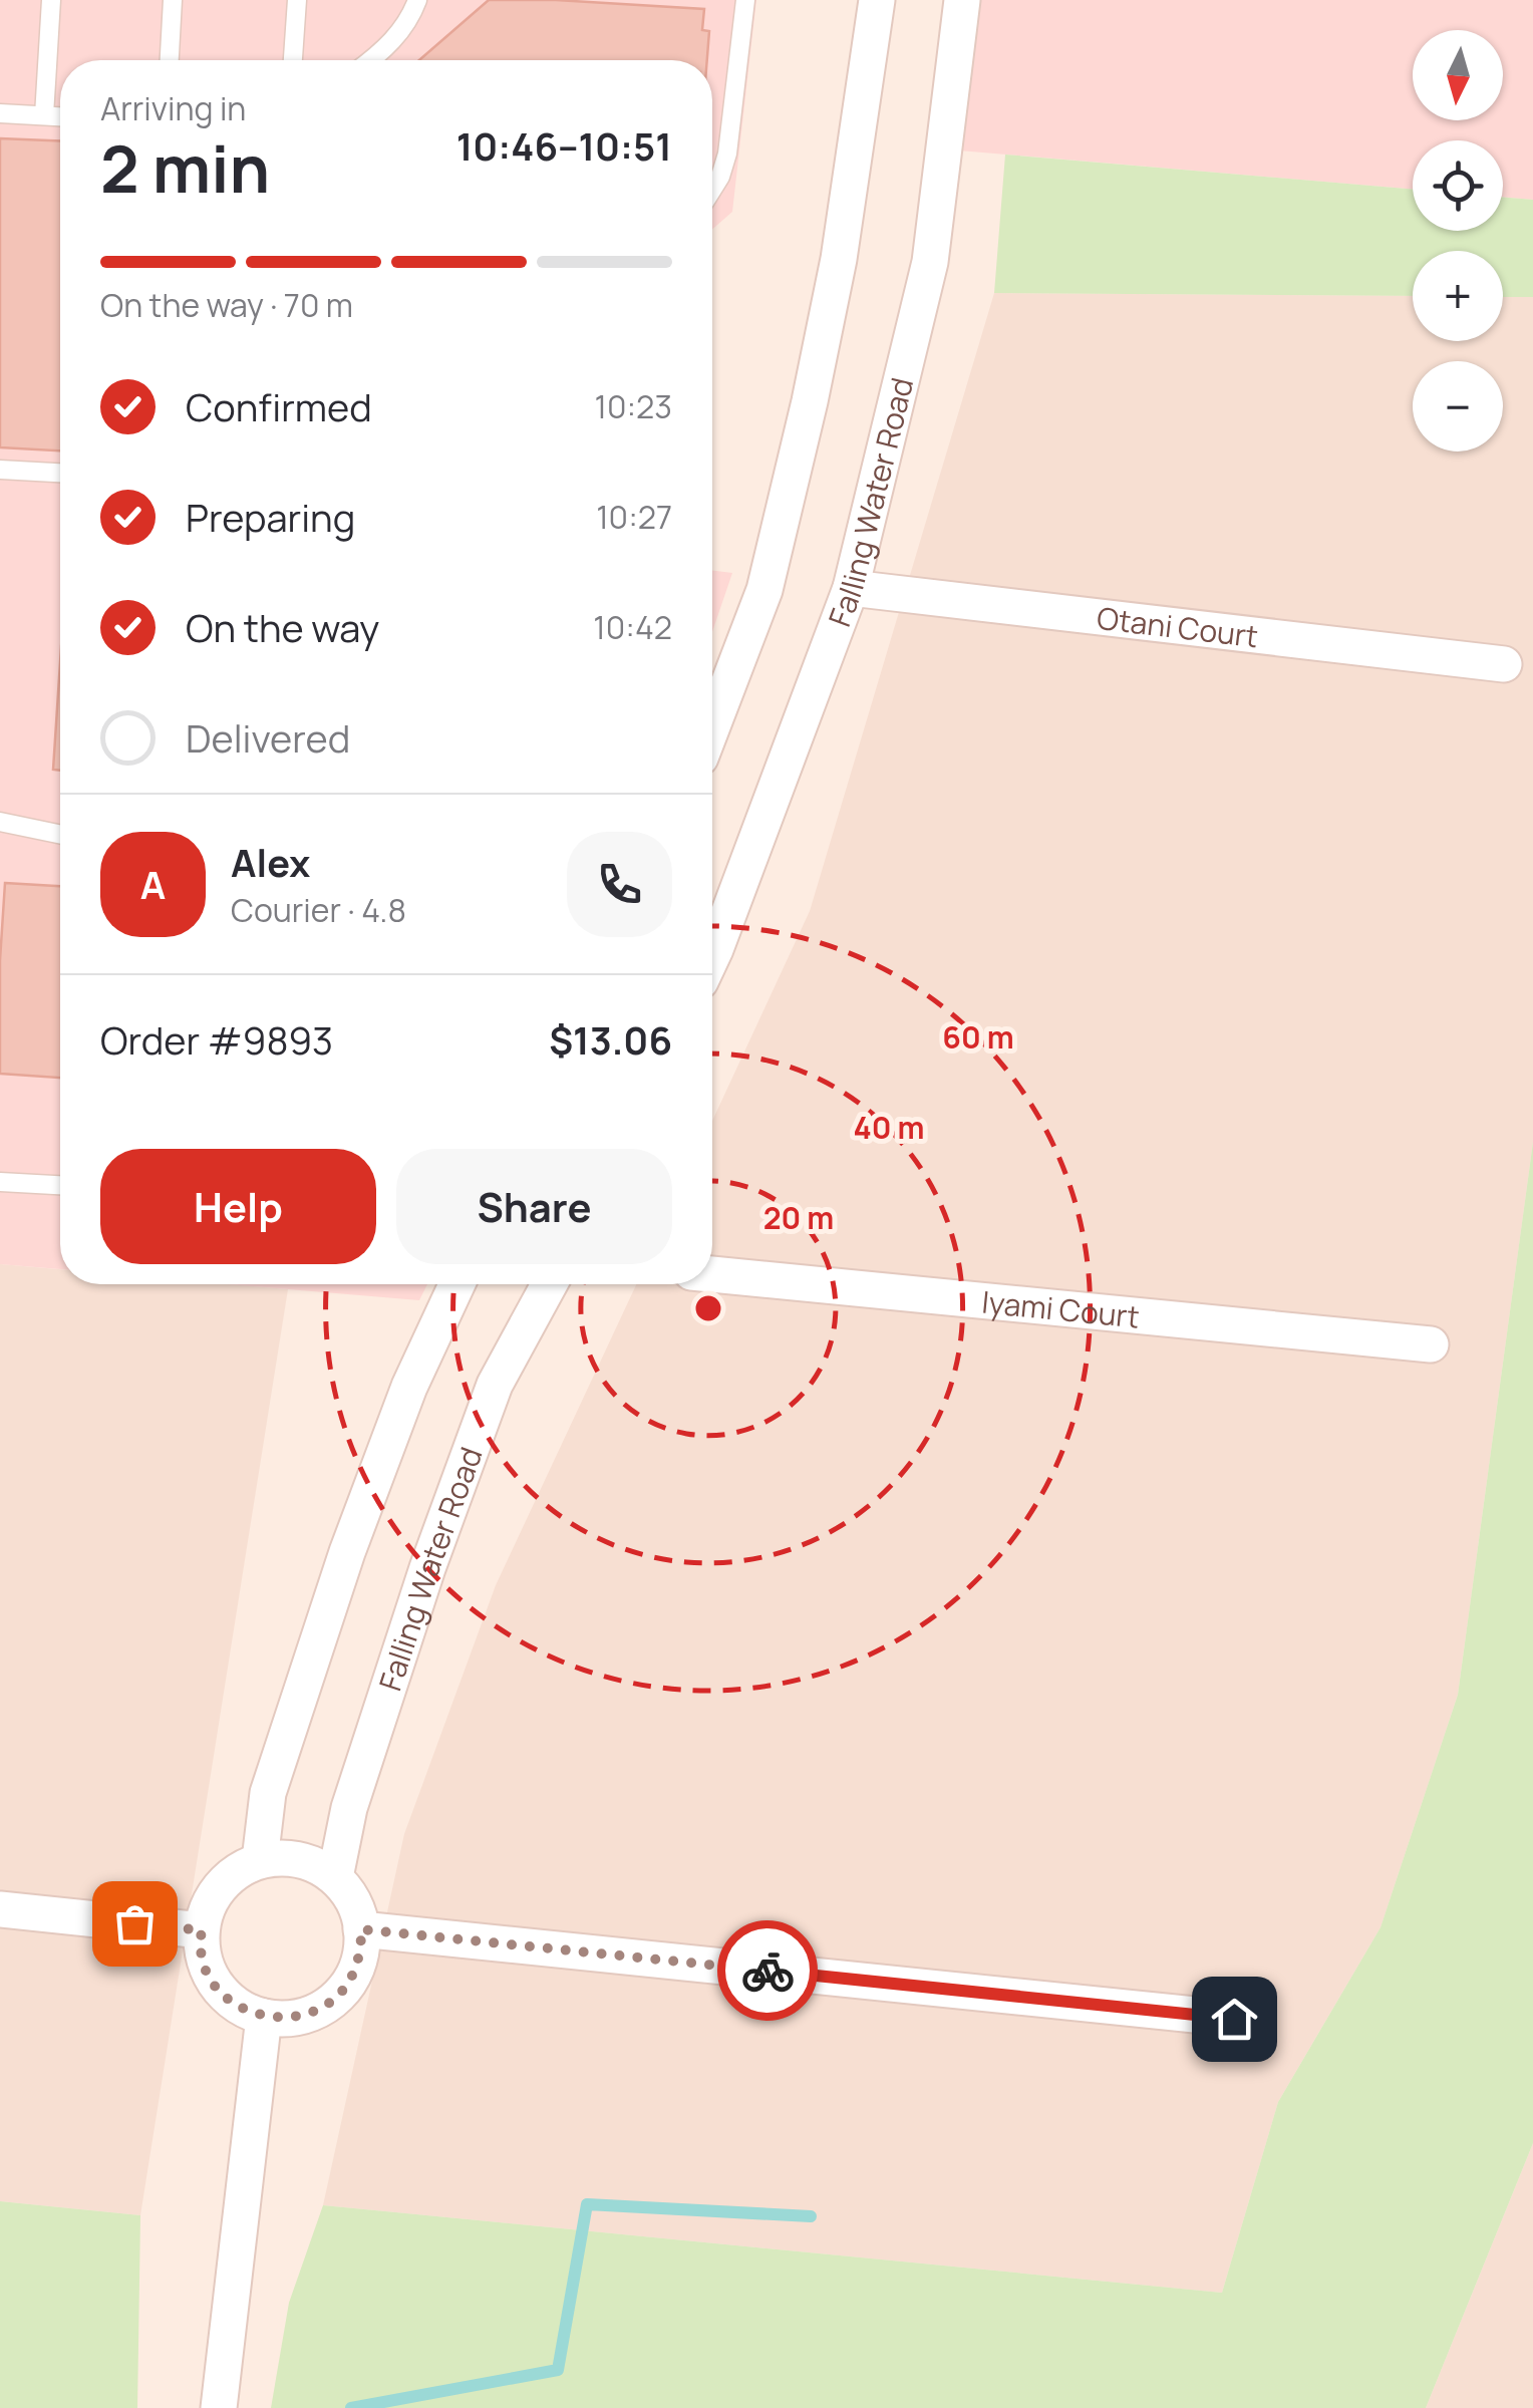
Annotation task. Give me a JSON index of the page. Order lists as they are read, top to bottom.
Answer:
{
  "streets": {
    "street": ["Falling Water Road", "Otani Court", "Iyami Court"]
  },
  "crossings": [
    ["Falling Water Road", "Otani Court"]
  ],
  "north": "bottom",
  "page": {
    "map_buttons": ["+", "−"],
    "heading": ["2 min", "Arriving in", "10:46–10:51"],
    "panel": [
      "Alex",
      "Courier · 4.8",
      "Order #9893",
      "$13.06"
    ],
    "bar": "On the way · 70 m",
    "list": [
      ["Confirmed", "10:23"],
      ["Preparing", "10:27"],
      ["On the way", "10:42"],
      "Delivered"
    ],
    "round": "A",
    "buttons": ["Help", "Share"]
  },
  "rings": ["60 m", "40 m", "20 m"]
}
